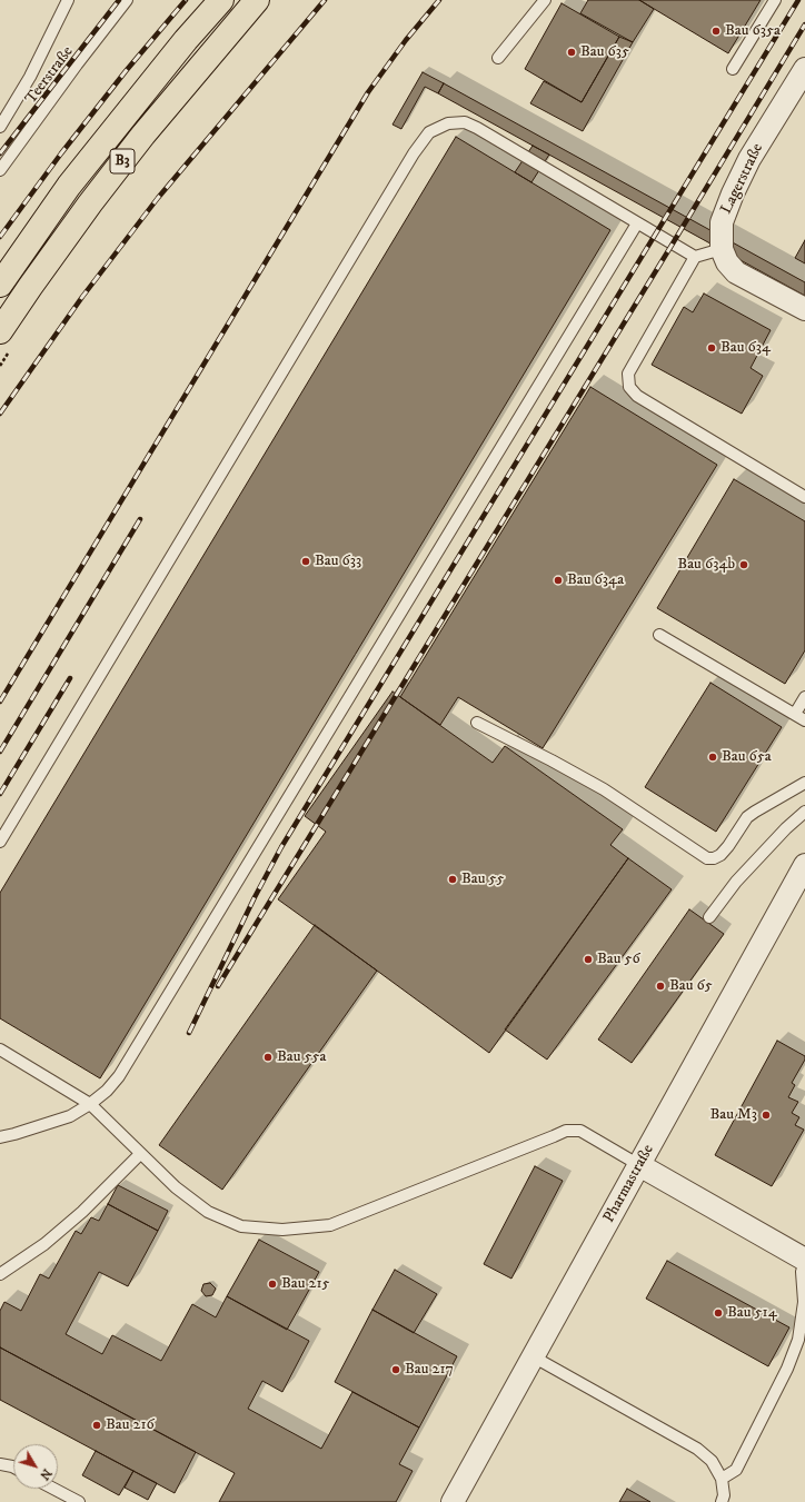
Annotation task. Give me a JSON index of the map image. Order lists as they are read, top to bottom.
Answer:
{
  "streets": {
    "main road": ["B3"],
    "street": ["Lagerstraße", "Pharmastraße"],
    "lane": ["Teerstraße"]
  },
  "places": [
    "Bau 635a",
    "Bau 635",
    "Bau 634",
    "Bau 633",
    "Bau 634b",
    "Bau 634a",
    "Bau 65a",
    "Bau 55",
    "Bau 56",
    "Bau 65",
    "Bau 55a",
    "Bau M3",
    "Bau 215",
    "Bau 514",
    "Bau 217",
    "Bau 216"
  ],
  "north": "bottom right"
}
